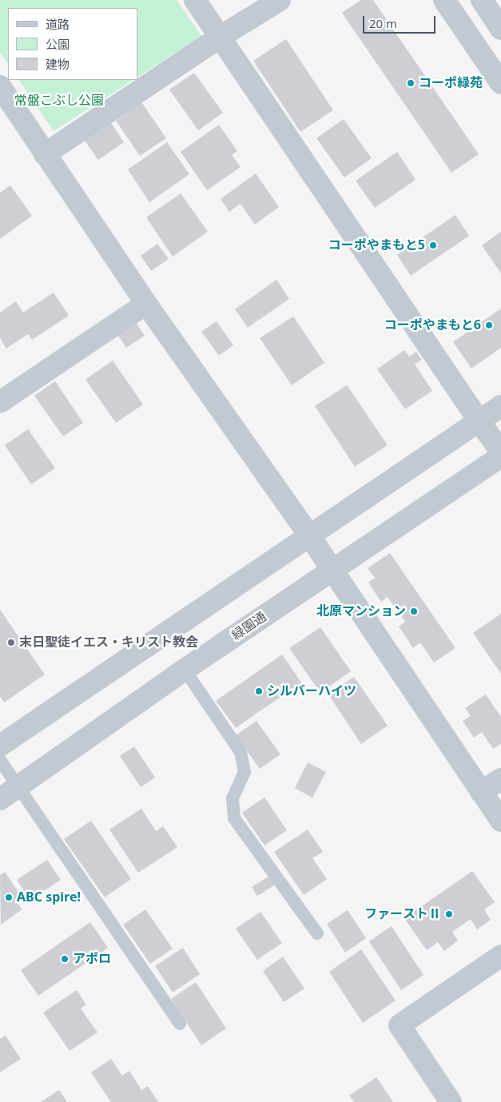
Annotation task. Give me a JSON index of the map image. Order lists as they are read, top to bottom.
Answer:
{
  "streets": {
    "street": ["緑園通"]
  },
  "parks": ["常盤こぶし公園"],
  "places": [
    "コーポ緑苑",
    "コーポやまもと5",
    "コーポやまもと6",
    "北原マンション",
    "末日聖徒イエス・キリスト教会",
    "シルバーハイツ",
    "ABC spire!",
    "ファーストⅡ",
    "アポロ"
  ],
  "legend": ["道路", "公園", "建物"],
  "scale_bar": "20 m"
}
